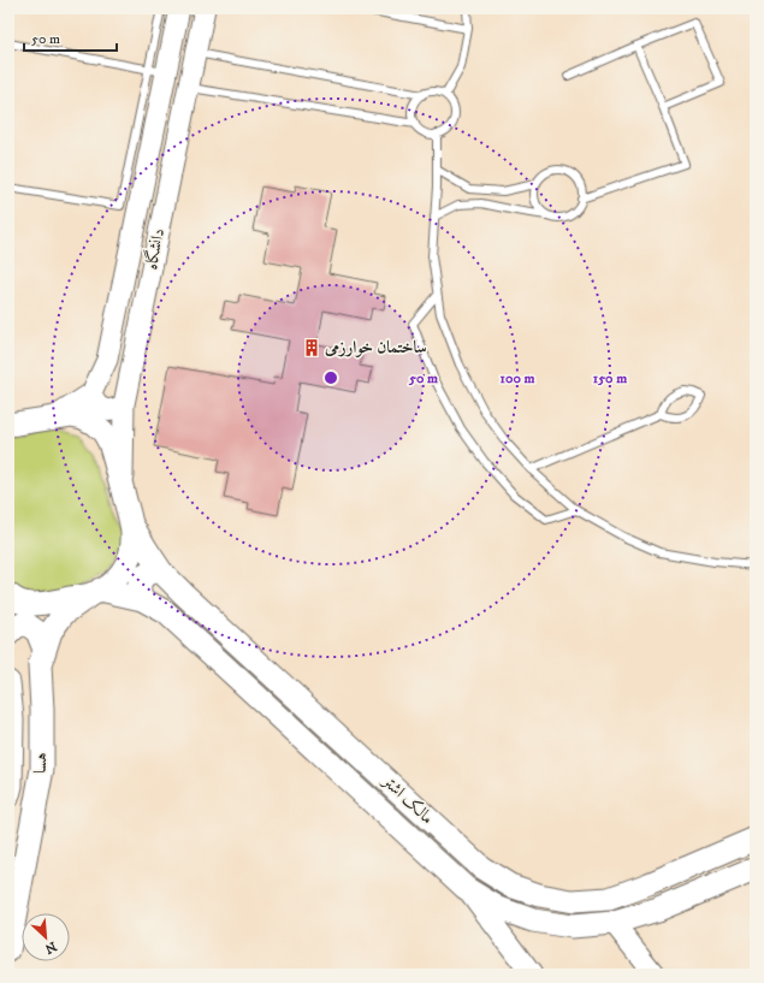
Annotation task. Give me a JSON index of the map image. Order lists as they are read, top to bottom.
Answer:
{
  "streets": {
    "main road": ["دانشگاه", "هسا", "مالک اشتر"]
  },
  "crossings": [
    ["هسا", "مالک اشتر"]
  ],
  "places": {
    "building": ["ساختمان خوارزمی"]
  },
  "scale_bar": "50 m",
  "north": "bottom right",
  "rings": ["50 m", "100 m", "150 m"]
}
